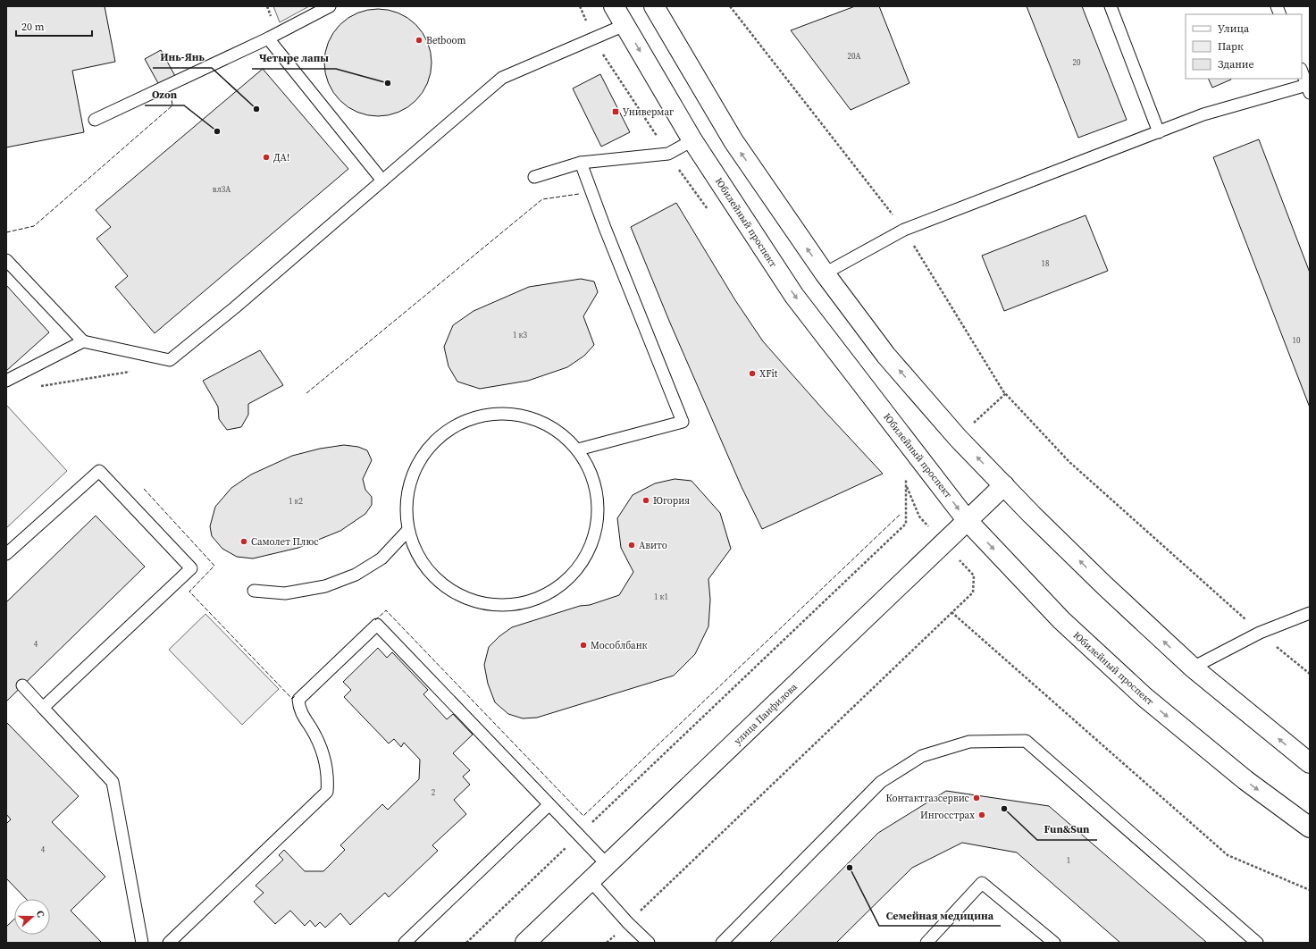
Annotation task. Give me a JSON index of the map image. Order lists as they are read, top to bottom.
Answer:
{
  "streets": {
    "main road": ["Юбилейный проспект", "улица Панфилова"]
  },
  "crossings": [
    ["Юбилейный проспект", "улица Панфилова"]
  ],
  "places": {
    "other": [
      "Betboom",
      "Четыре лапы",
      "Инь-Янь",
      "Ozon",
      "ДА!",
      "XFit",
      "Югория",
      "Самолет Плюс",
      "Авито",
      "Мособлбанк",
      "Контактгазсервис",
      "Fun&Sun",
      "Ингосстрах",
      "Семейная медицина"
    ],
    "transit": ["Универмаг"]
  },
  "house_numbers": [
    "20А",
    "20",
    "вл3А",
    "18",
    "1 к3",
    "10",
    "1 к2",
    "1 к1",
    "4",
    "2",
    "4",
    "1"
  ],
  "legend": ["Улица", "Парк", "Здание"],
  "scale_bar": "20 m",
  "north": "right"
}
